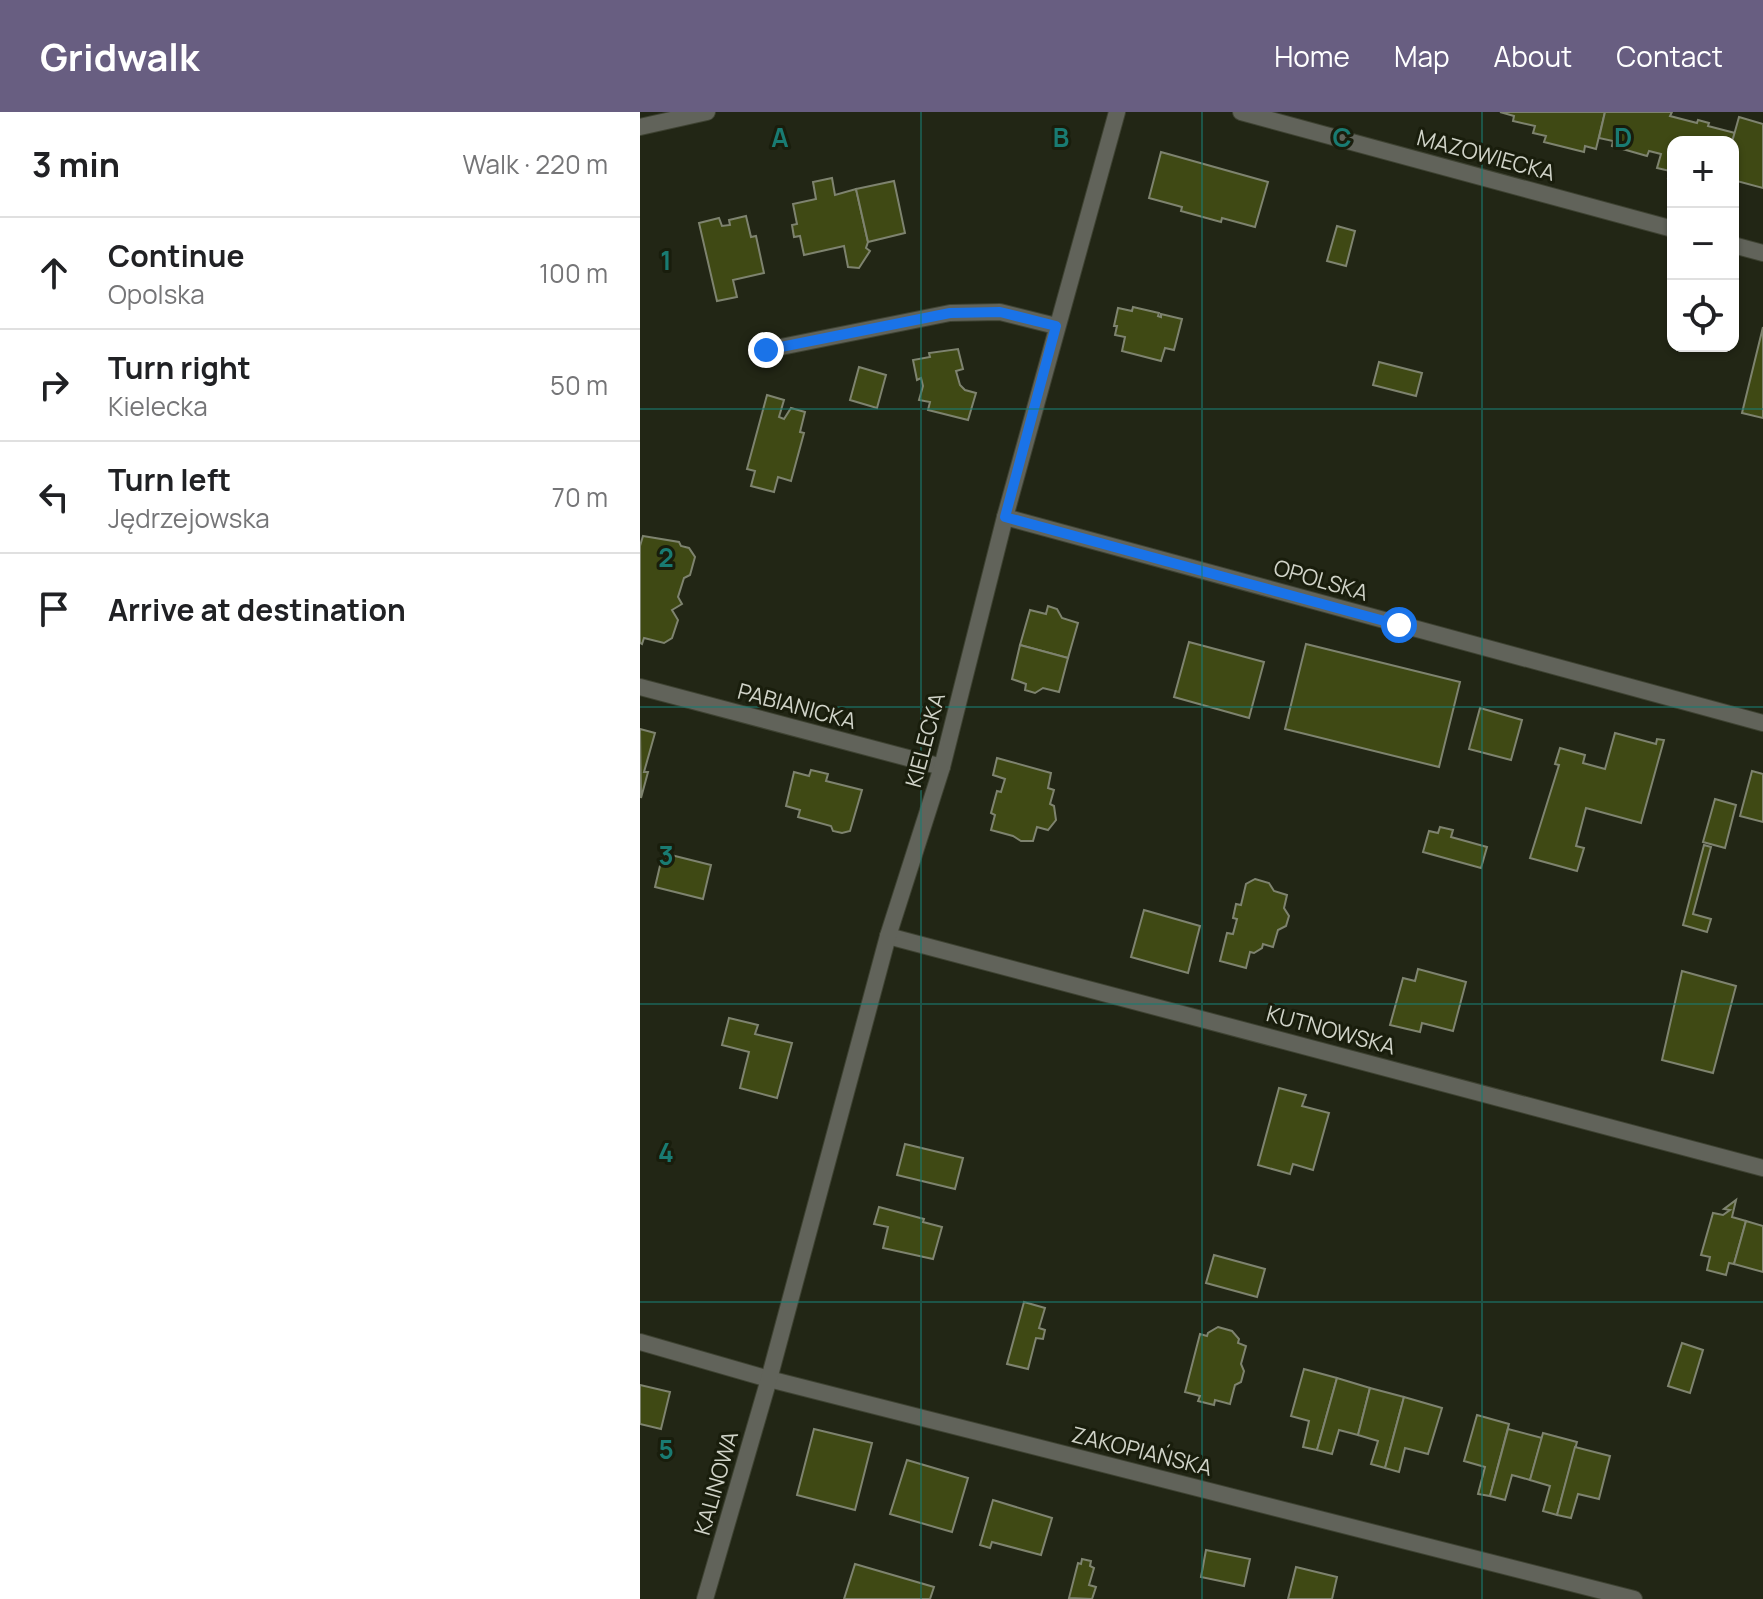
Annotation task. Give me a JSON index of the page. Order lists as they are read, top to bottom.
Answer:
{
  "streets": {
    "street": [
      "MAZOWIECKA",
      "OPOLSKA",
      "PABIANICKA",
      "KIELECKA",
      "KUTNOWSKA",
      "ZAKOPIAŃSKA",
      "KALINOWA"
    ]
  },
  "crossings": [
    ["OPOLSKA", "KIELECKA"],
    ["PABIANICKA", "KIELECKA"],
    ["KIELECKA", "KUTNOWSKA"],
    ["KIELECKA", "ZAKOPIAŃSKA"],
    ["KIELECKA", "KALINOWA"],
    ["ZAKOPIAŃSKA", "KALINOWA"]
  ],
  "page": {
    "header": "Gridwalk",
    "nav": [
      "Home",
      "Map",
      "About",
      "Contact"
    ],
    "heading": ["3 min", "Walk · 220 m"],
    "map_buttons": ["+", "−"],
    "list": [
      ["Continue", "Opolska", "100 m"],
      ["Turn right", "Kielecka", "50 m"],
      ["Turn left", "Jędrzejowska", "70 m"],
      "Arrive at destination"
    ]
  },
  "grid": {
    "columns": [
      "A",
      "B",
      "C",
      "D"
    ],
    "rows": [
      "1",
      "2",
      "3",
      "4",
      "5"
    ]
  }
}
